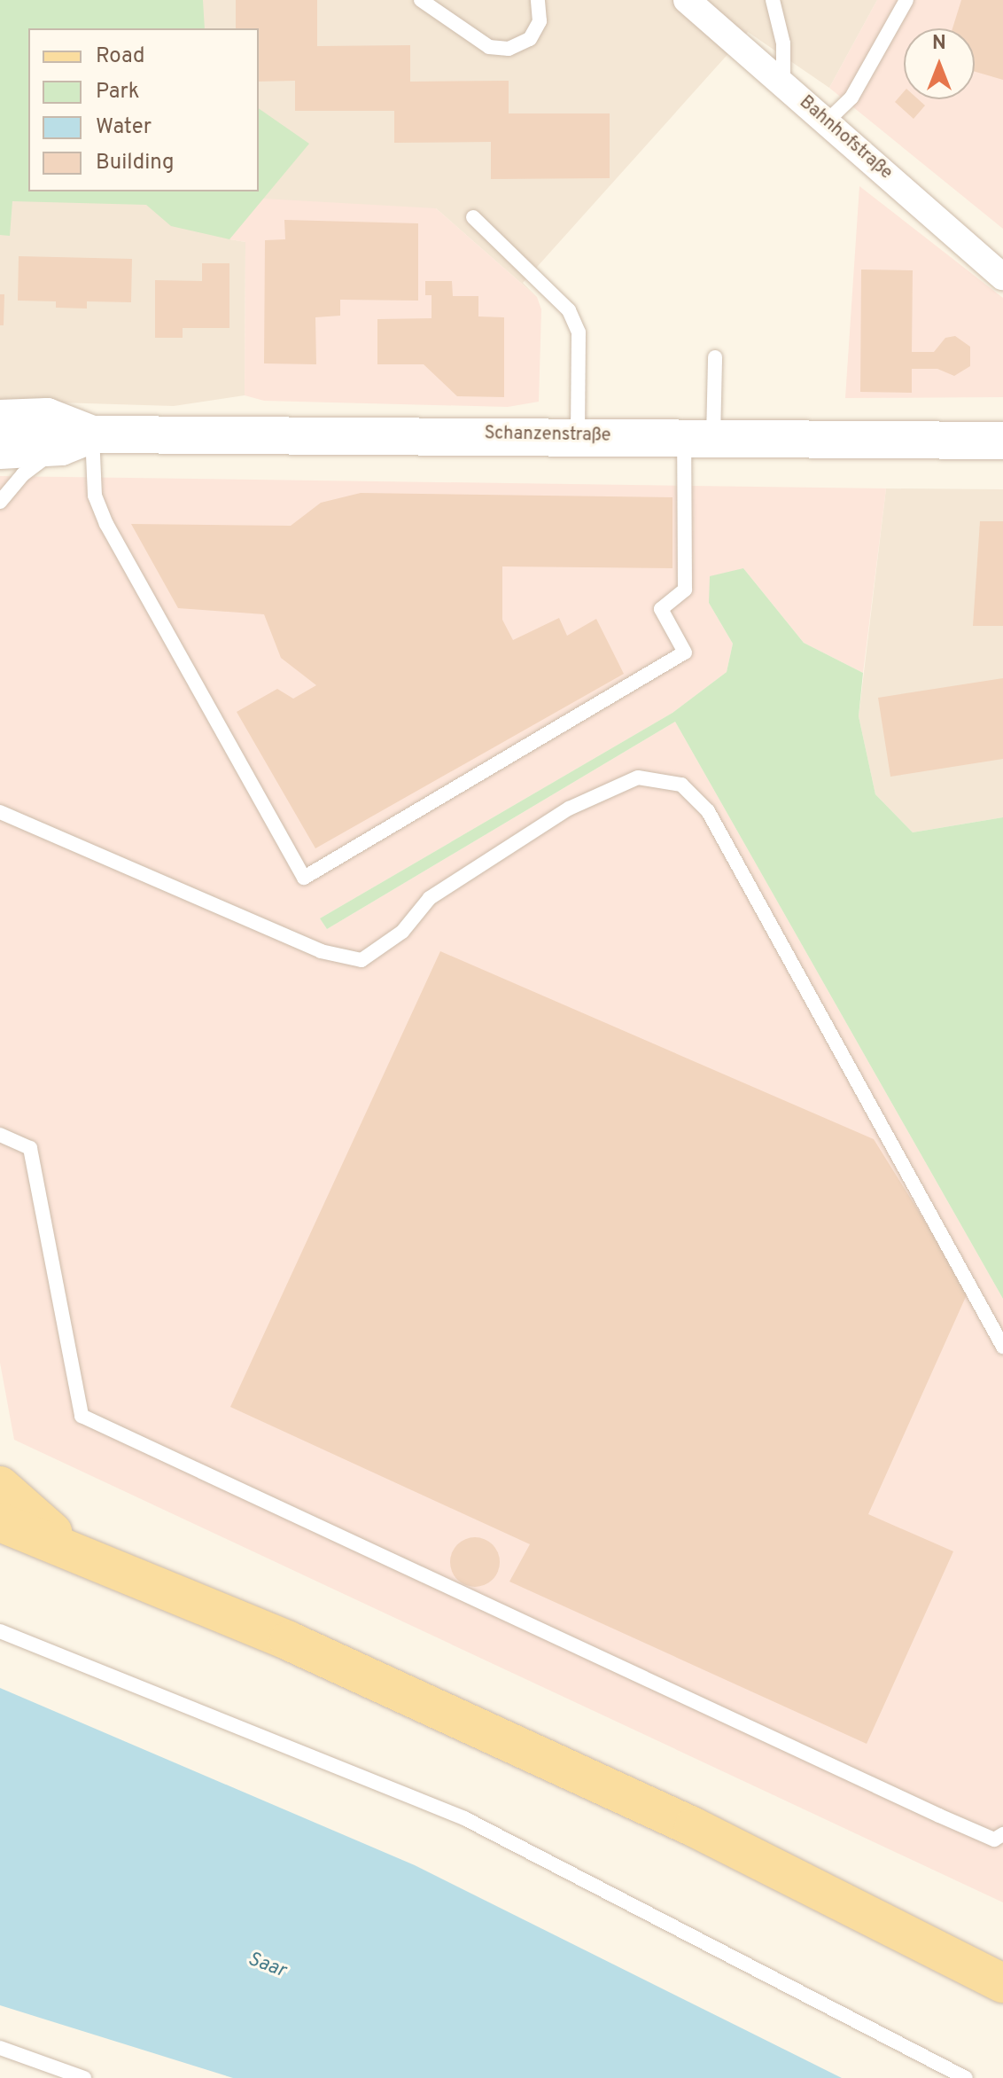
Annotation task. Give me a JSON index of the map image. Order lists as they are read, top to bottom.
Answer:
{
  "streets": {
    "street": ["Bahnhofstraße", "Schanzenstraße"]
  },
  "water": ["Saar"],
  "legend": [
    "Road",
    "Park",
    "Water",
    "Building"
  ],
  "north": "top"
}
